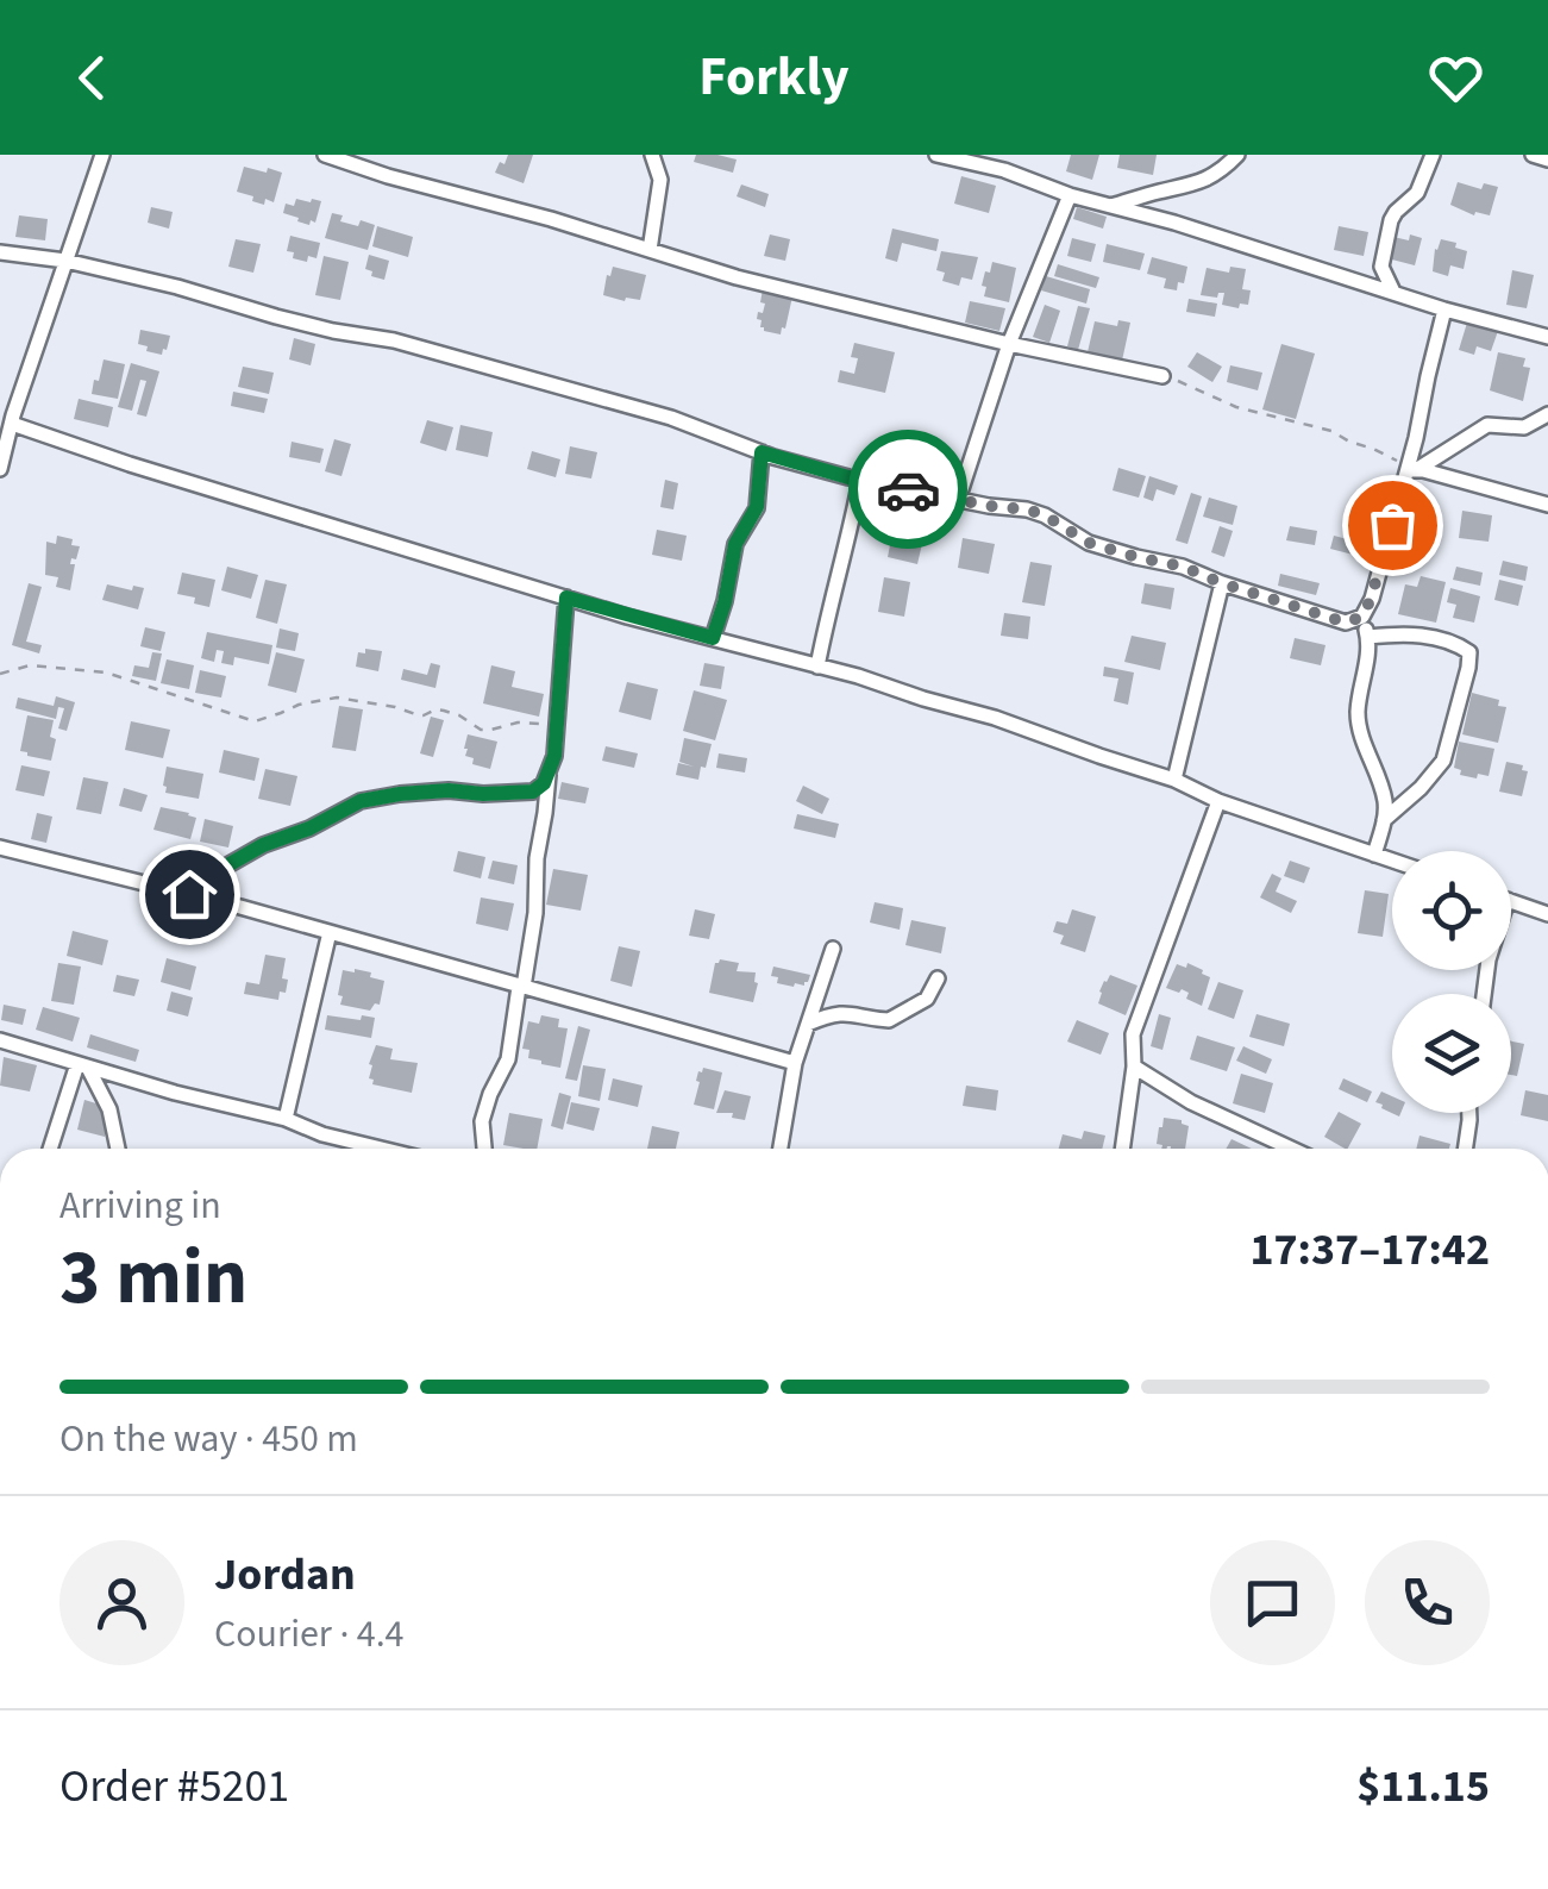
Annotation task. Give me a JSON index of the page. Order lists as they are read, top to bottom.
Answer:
{
  "page": {
    "header": "Forkly",
    "heading": ["3 min", "Arriving in", "17:37–17:42"],
    "panel": [
      "Jordan",
      "Courier · 4.4",
      "Order #5201",
      "$11.15"
    ],
    "bar": "On the way · 450 m"
  }
}
